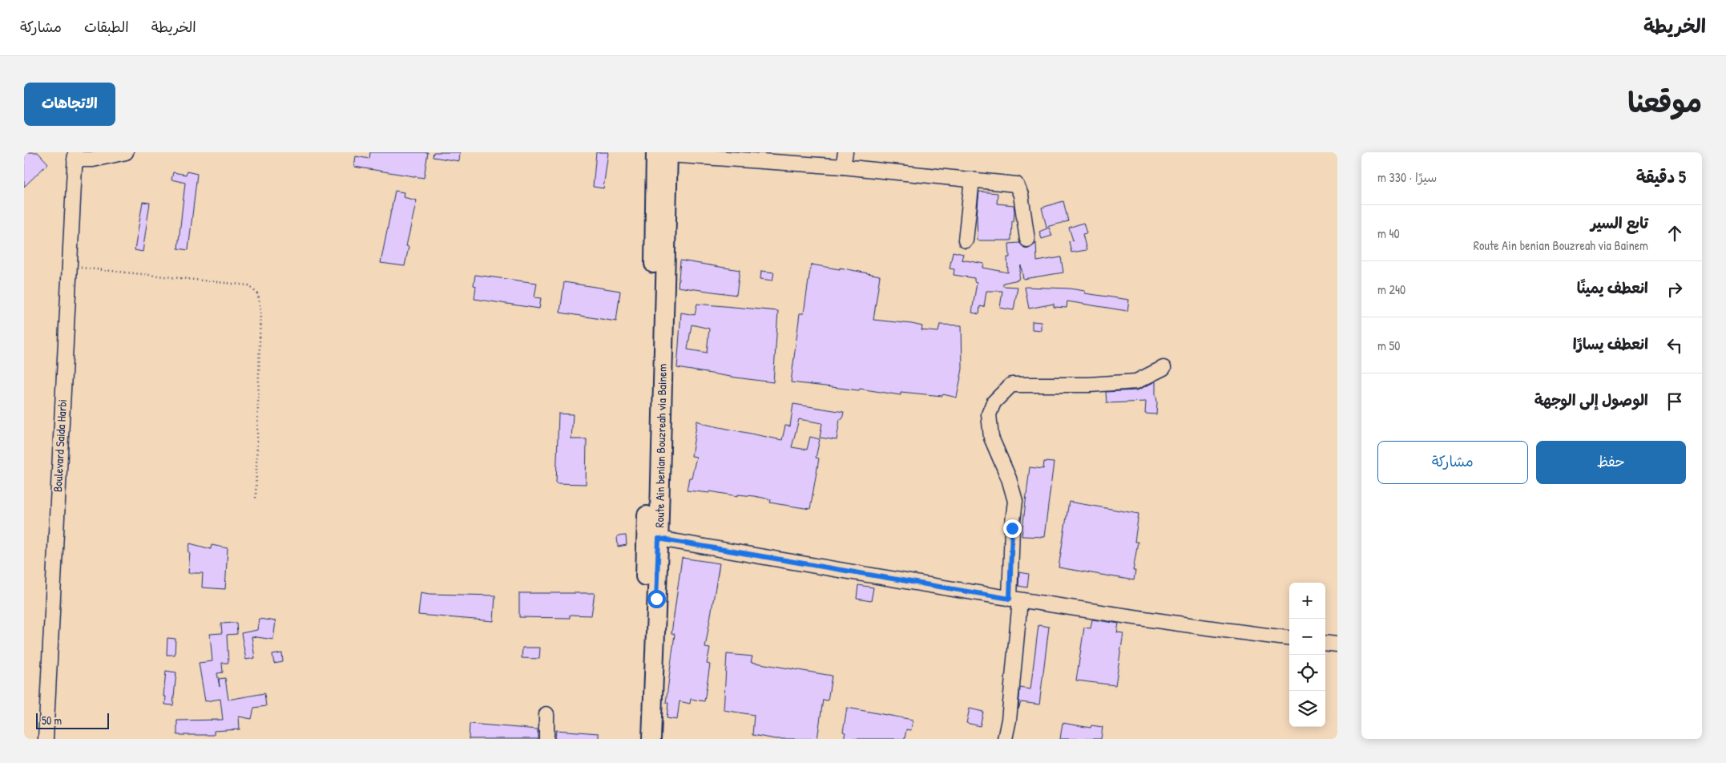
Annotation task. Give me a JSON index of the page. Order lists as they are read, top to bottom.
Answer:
{
  "streets": {
    "main road": ["Route Ain benian Bouzreah via Bainem"],
    "street": ["Boulevard Saida Harbi"]
  },
  "scale_bar": "50 m",
  "page": {
    "header": "الخريطة",
    "nav": ["الخريطة", "الطبقات", "مشاركة"],
    "title": "موقعنا",
    "buttons": [
      "الاتجاهات",
      ["حفظ", "مشاركة"]
    ],
    "heading": ["5 دقيقة", "سيرًا · 330 m"],
    "list": [
      ["تابع السير", "Route Ain benian Bouzreah via Bainem", "40 m"],
      ["انعطف يمينًا", "240 m"],
      ["انعطف يسارًا", "50 m"],
      "الوصول إلى الوجهة"
    ],
    "map_buttons": ["+", "−"],
    "scale": "50 m"
  }
}
